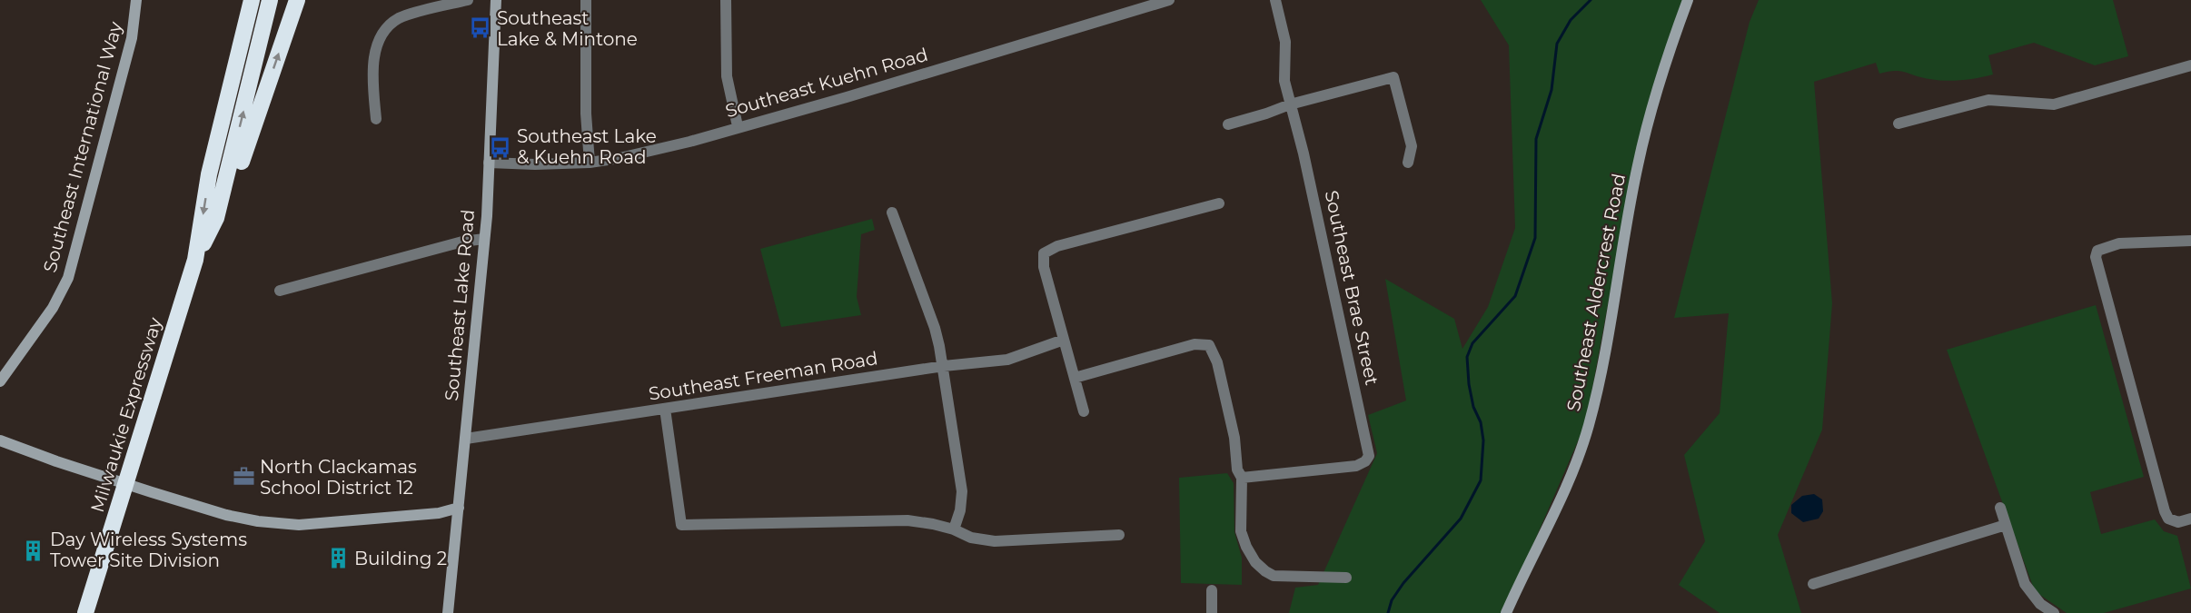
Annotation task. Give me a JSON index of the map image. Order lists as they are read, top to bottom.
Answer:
{
  "streets": {
    "highway": ["Milwaukie Expressway"],
    "street": [
      "Southeast Kuehn Road",
      "Southeast International Way",
      "Southeast Brae Street",
      "Southeast Aldercrest Road",
      "Southeast Lake Road",
      "Southeast Freeman Road"
    ]
  },
  "crossings": [
    ["Southeast Kuehn Road", "Southeast Lake Road"],
    ["Southeast Lake Road", "Southeast Freeman Road"]
  ],
  "places": {
    "bus stop": ["Southeast Lake & Mintone", "Southeast Lake & Kuehn Road"],
    "office": ["North Clackamas School District 12"],
    "building": ["Day Wireless Systems Tower Site Division", "Building 2"]
  }
}
